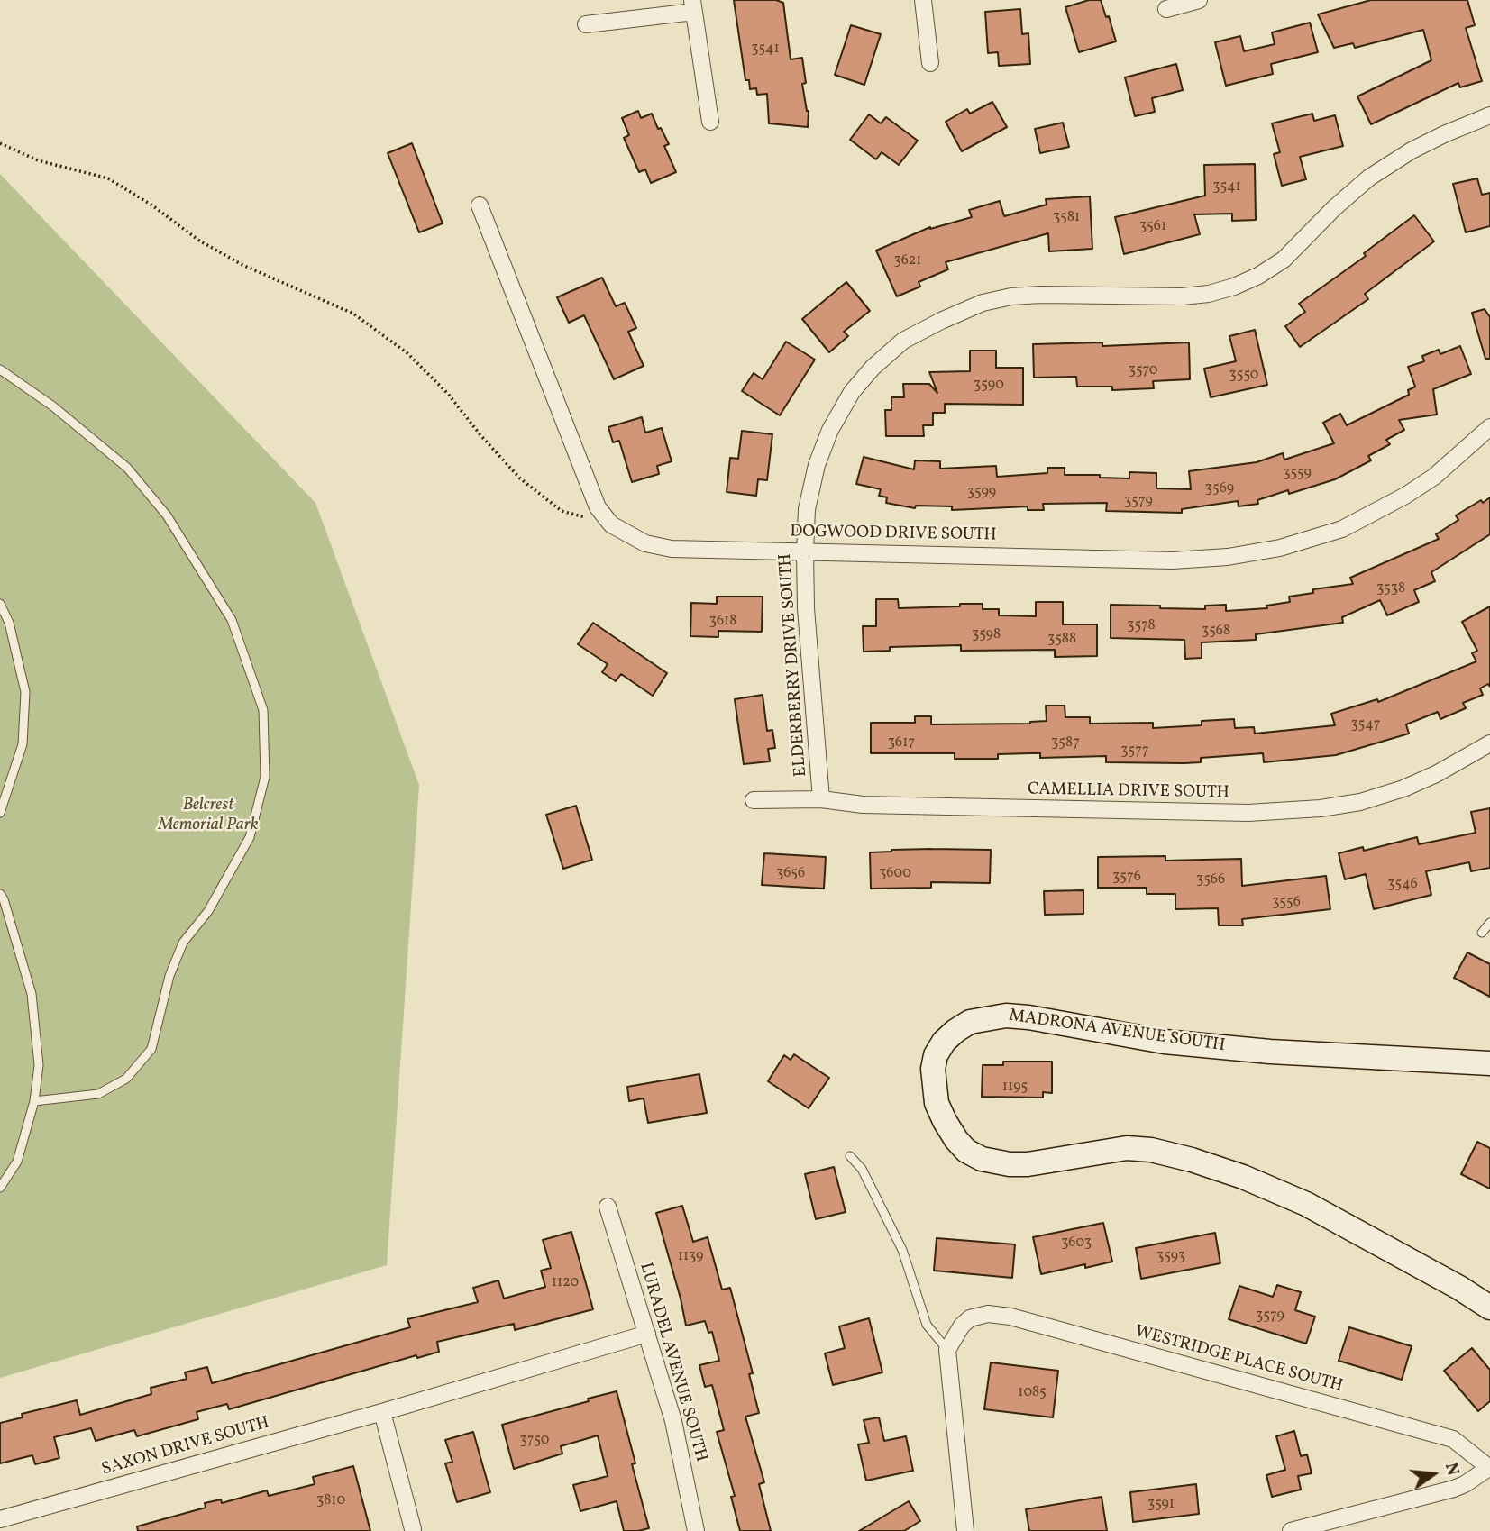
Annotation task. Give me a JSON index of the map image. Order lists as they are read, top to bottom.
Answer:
{
  "streets": {
    "main road": ["MADRONA AVENUE SOUTH"],
    "street": [
      "DOGWOOD DRIVE SOUTH",
      "ELDERBERRY DRIVE SOUTH",
      "CAMELLIA DRIVE SOUTH",
      "WESTRIDGE PLACE SOUTH",
      "LURADEL AVENUE SOUTH",
      "SAXON DRIVE SOUTH"
    ]
  },
  "crossings": [
    ["DOGWOOD DRIVE SOUTH", "ELDERBERRY DRIVE SOUTH"],
    ["ELDERBERRY DRIVE SOUTH", "CAMELLIA DRIVE SOUTH"],
    ["LURADEL AVENUE SOUTH", "SAXON DRIVE SOUTH"]
  ],
  "parks": ["Belcrest Memorial Park"],
  "house_numbers": [
    "3541",
    "3541",
    "3581",
    "3561",
    "3621",
    "3570",
    "3550",
    "3590",
    "3559",
    "3569",
    "3599",
    "3579",
    "3538",
    "3618",
    "3578",
    "3568",
    "3598",
    "3588",
    "3547",
    "3617",
    "3587",
    "3577",
    "3656",
    "3600",
    "3576",
    "3566",
    "3546",
    "3556",
    "1195",
    "3603",
    "1139",
    "3593",
    "1120",
    "3579",
    "1085",
    "3750",
    "3810",
    "3591"
  ],
  "north": "right"
}
